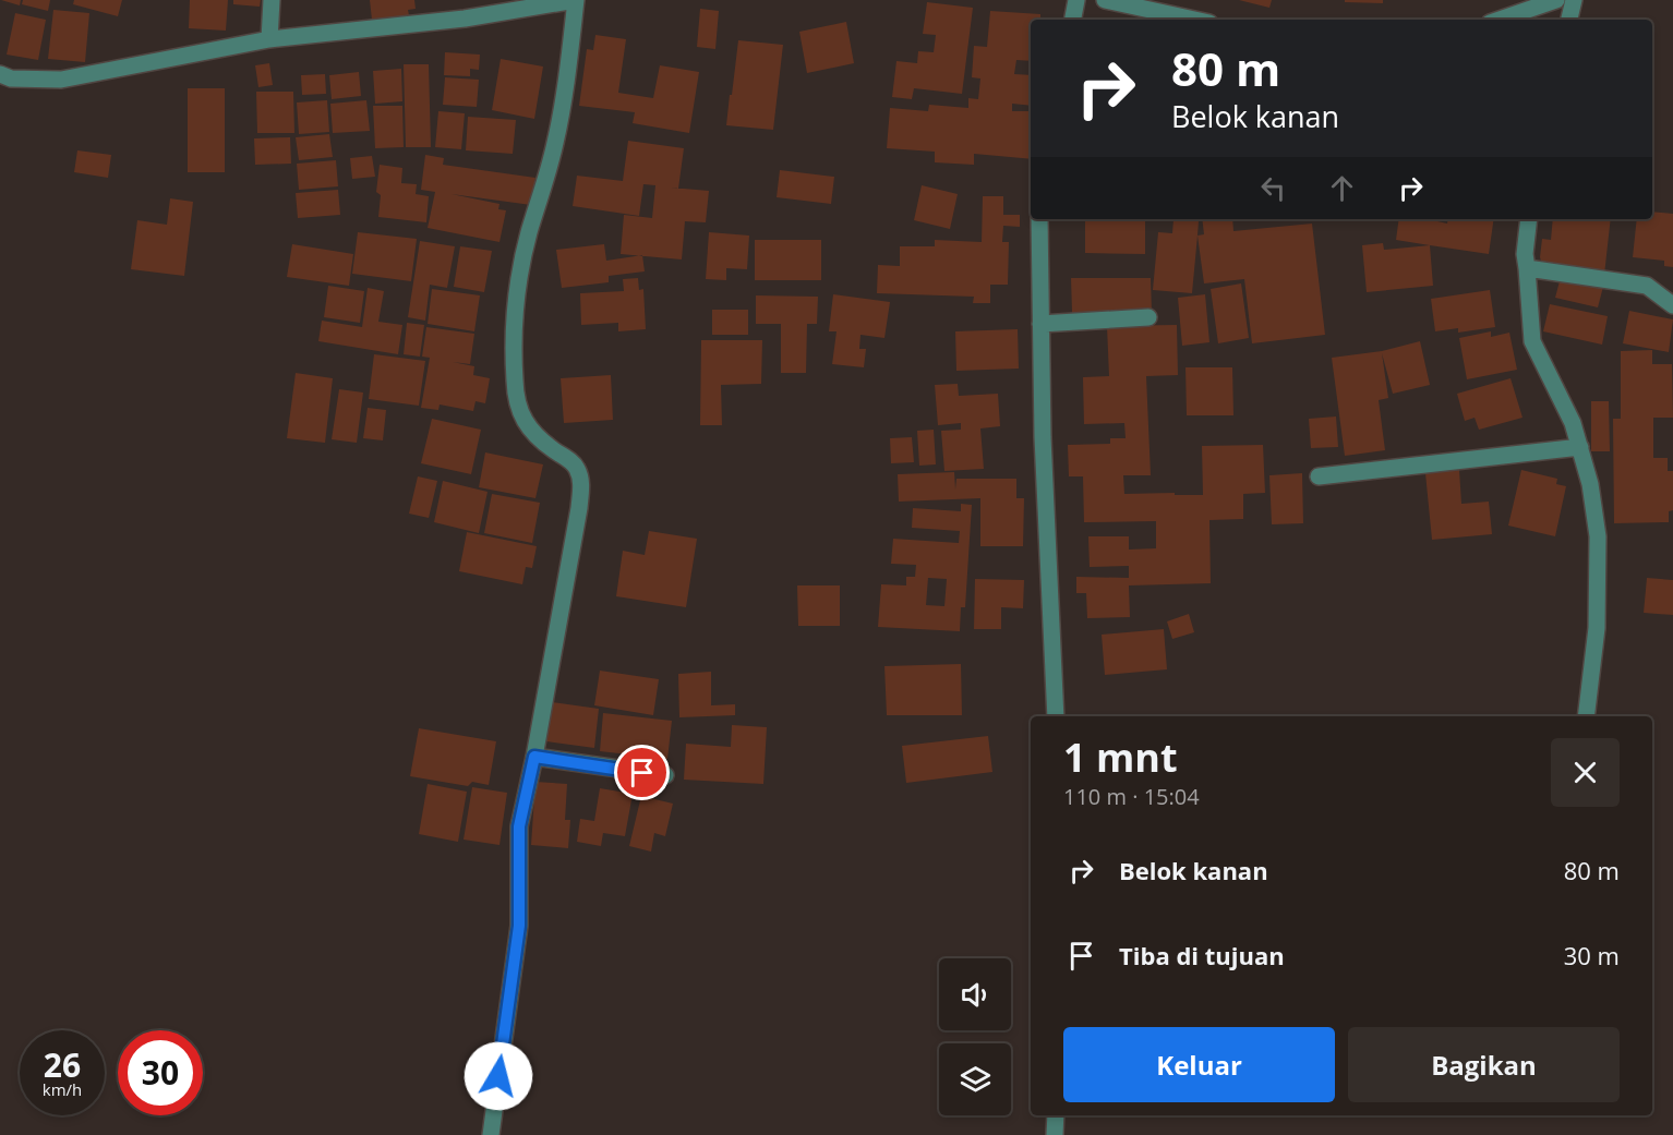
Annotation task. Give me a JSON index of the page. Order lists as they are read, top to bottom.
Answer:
{
  "page": {
    "turn": ["80 m", "Belok kanan"],
    "heading": ["1 mnt", "110 m · 15:04"],
    "list": [
      {
        "name": "Belok kanan",
        "value": "80 m"
      },
      {
        "name": "Tiba di tujuan",
        "value": "30 m"
      }
    ],
    "buttons": ["Keluar", "Bagikan"],
    "speed": "26 km/h",
    "limit": "30"
  }
}
